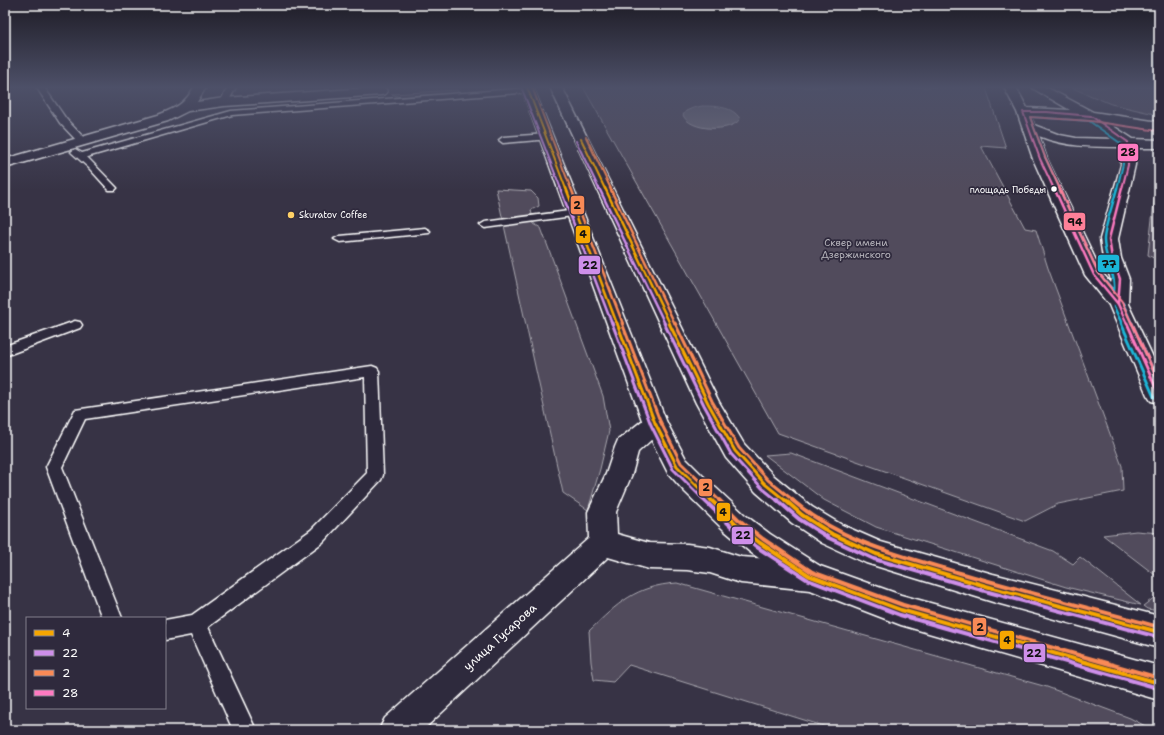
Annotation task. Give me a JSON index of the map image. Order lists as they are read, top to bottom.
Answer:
{
  "streets": {
    "main road": ["улица Гусарова"]
  },
  "parks": ["Сквер имени Дзержинского"],
  "places": ["площадь Победы", "Skuratov Coffee"],
  "lines": [
    "transit line 4",
    "transit line 22",
    "transit line 2",
    "transit line 28",
    "transit line 77",
    "transit line 94"
  ],
  "legend": [
    "4",
    "22",
    "2",
    "28"
  ]
}
